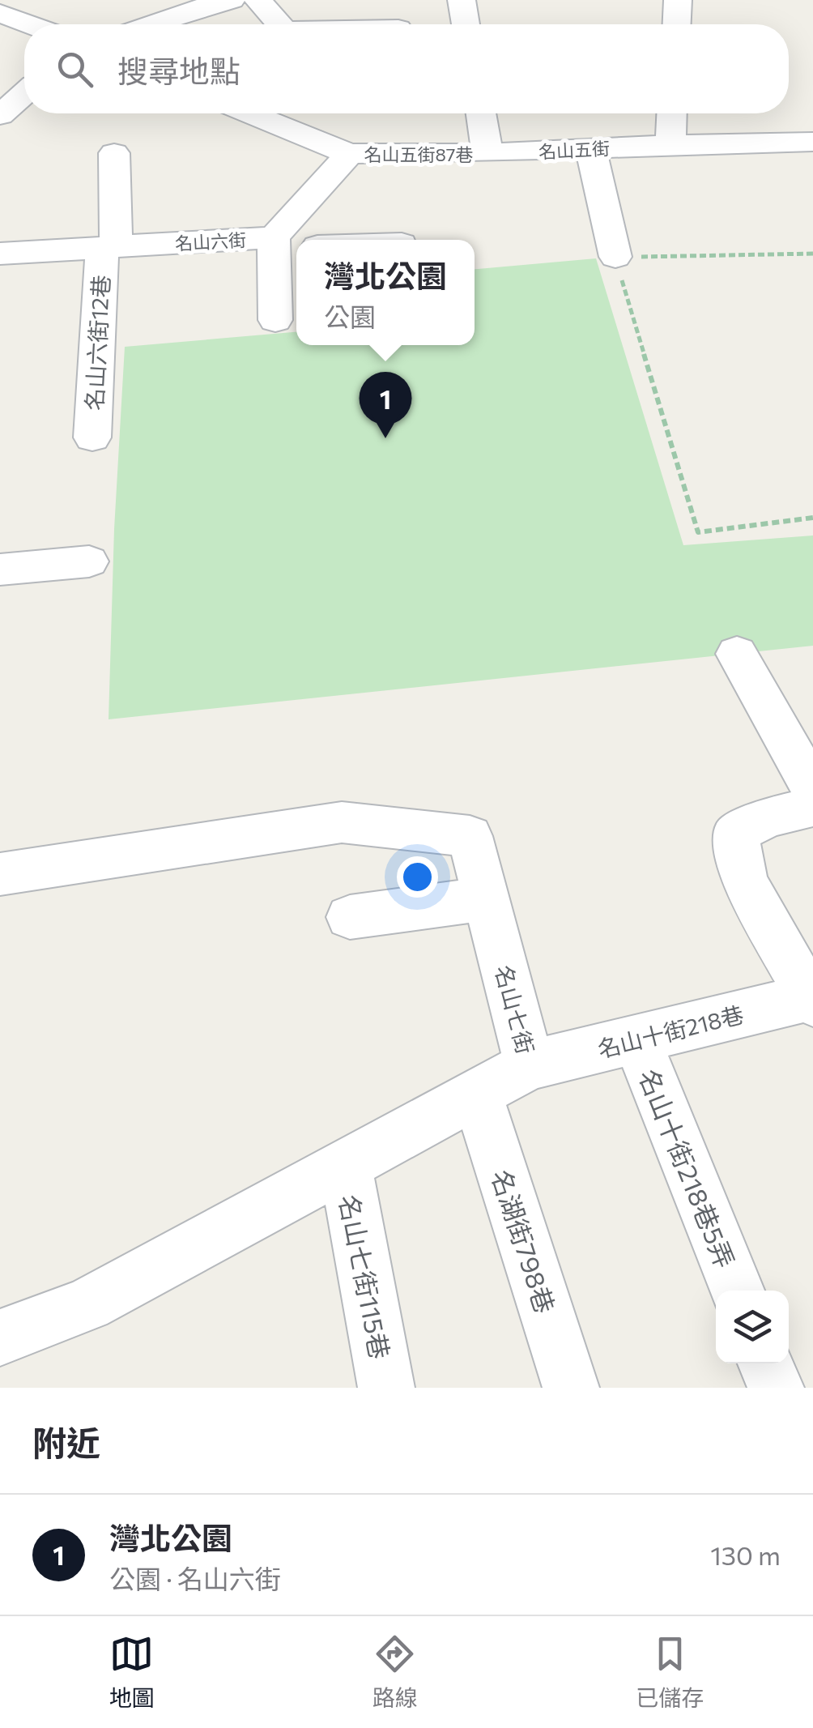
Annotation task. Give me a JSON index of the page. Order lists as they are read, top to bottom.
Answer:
{
  "streets": {
    "street": [
      "名山五街",
      "名山五街87巷",
      "名山六街",
      "名山六街12巷",
      "名山七街",
      "名山十街218巷",
      "名山十街218巷5弄",
      "名湖街798巷",
      "名山七街115巷"
    ]
  },
  "crossings": [
    ["名山五街", "名山五街87巷"],
    ["名山五街87巷", "名山六街"],
    ["名山六街", "名山六街12巷"],
    ["名山七街", "名山十街218巷"],
    ["名山七街", "名湖街798巷"],
    ["名山七街", "名山七街115巷"],
    ["名山十街218巷", "名山十街218巷5弄"]
  ],
  "page": {
    "search": "搜尋地點",
    "popup": ["灣北公園", "公園"],
    "pins": "1",
    "heading": "附近",
    "list": [
      {
        "mark": "1",
        "name": "灣北公園",
        "note": "公園 · 名山六街",
        "value": "130 m"
      }
    ],
    "nav": ["地圖", "路線", "已儲存"]
  }
}
